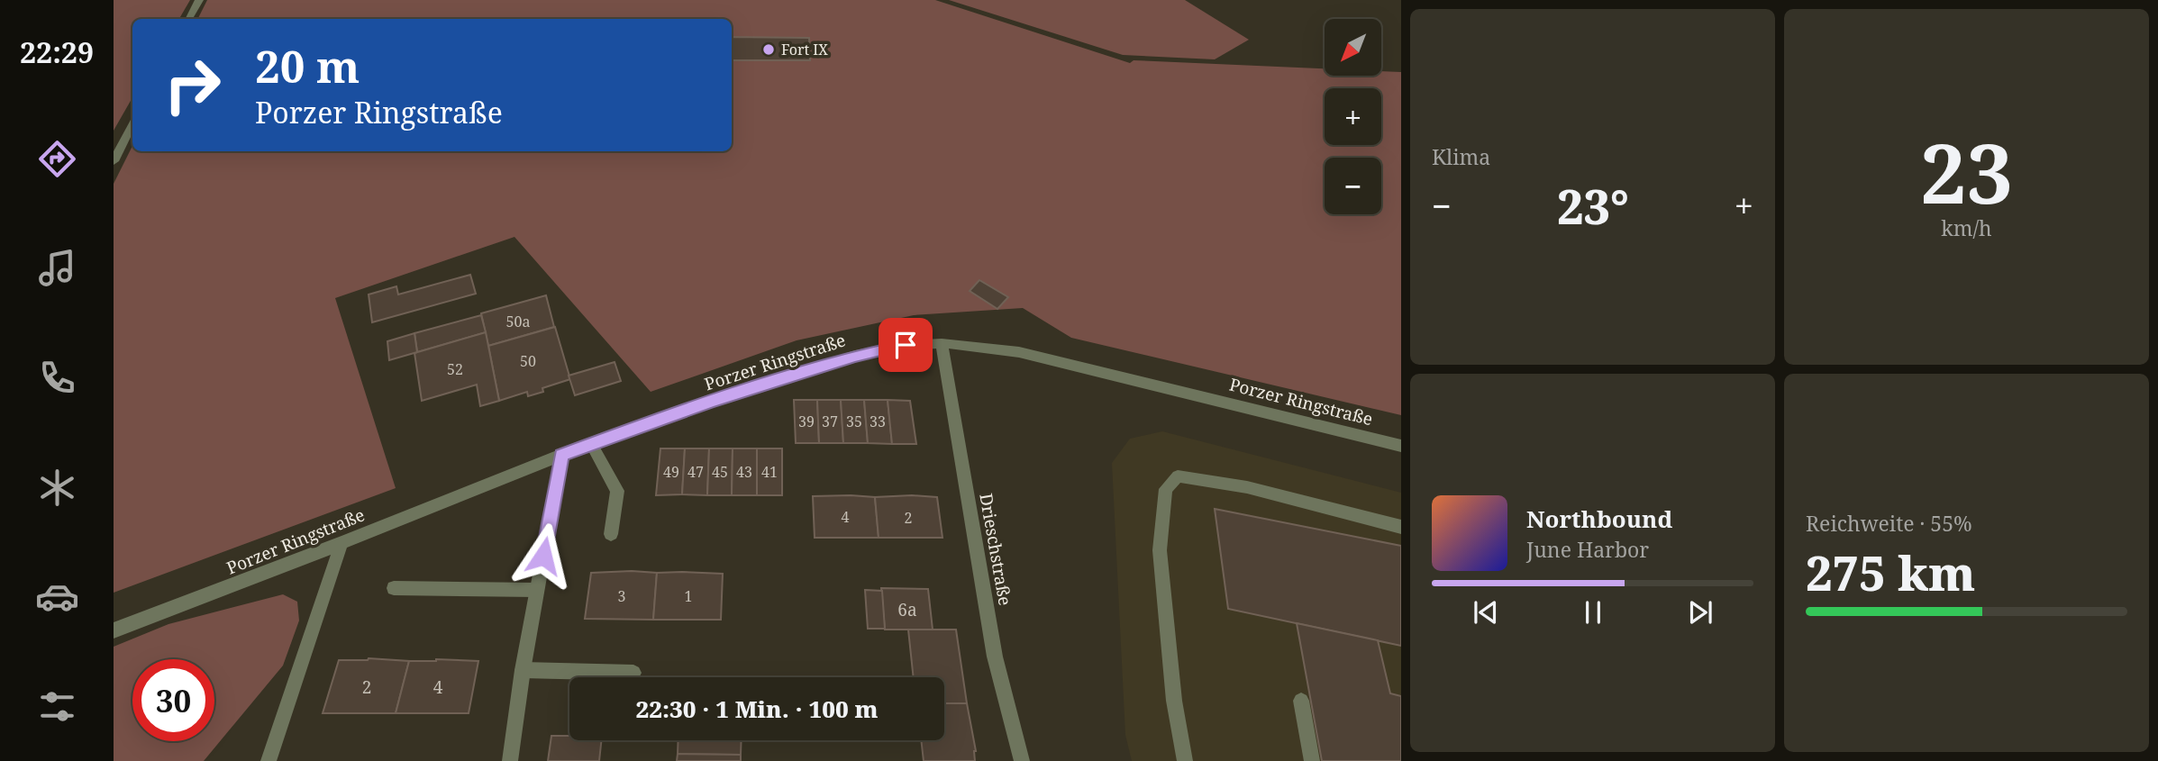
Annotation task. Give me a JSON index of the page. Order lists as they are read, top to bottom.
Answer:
{
  "streets": {
    "street": ["Porzer Ringstraße", "Drieschstraße"]
  },
  "crossings": [
    ["Porzer Ringstraße", "Drieschstraße"]
  ],
  "places": ["Fort IX"],
  "house_numbers": [
    "50a",
    "50",
    "52",
    "39",
    "37",
    "35",
    "33",
    "49",
    "47",
    "45",
    "43",
    "41",
    "4",
    "2",
    "3",
    "1",
    "6a",
    "2",
    "4"
  ],
  "north": "bottom left",
  "page": {
    "tabs": "22:29",
    "tile": [
      "Klima",
      ["23", "km/h"],
      ["Reichweite · 55%", "275 km"]
    ],
    "map_buttons": ["+", "−"],
    "turn": ["20 m", "Porzer Ringstraße"],
    "heat": ["−", "23°", "+"],
    "song": ["Northbound", "June Harbor"],
    "limit": "30",
    "trip": "22:30 · 1 Min. · 100 m"
  }
}
